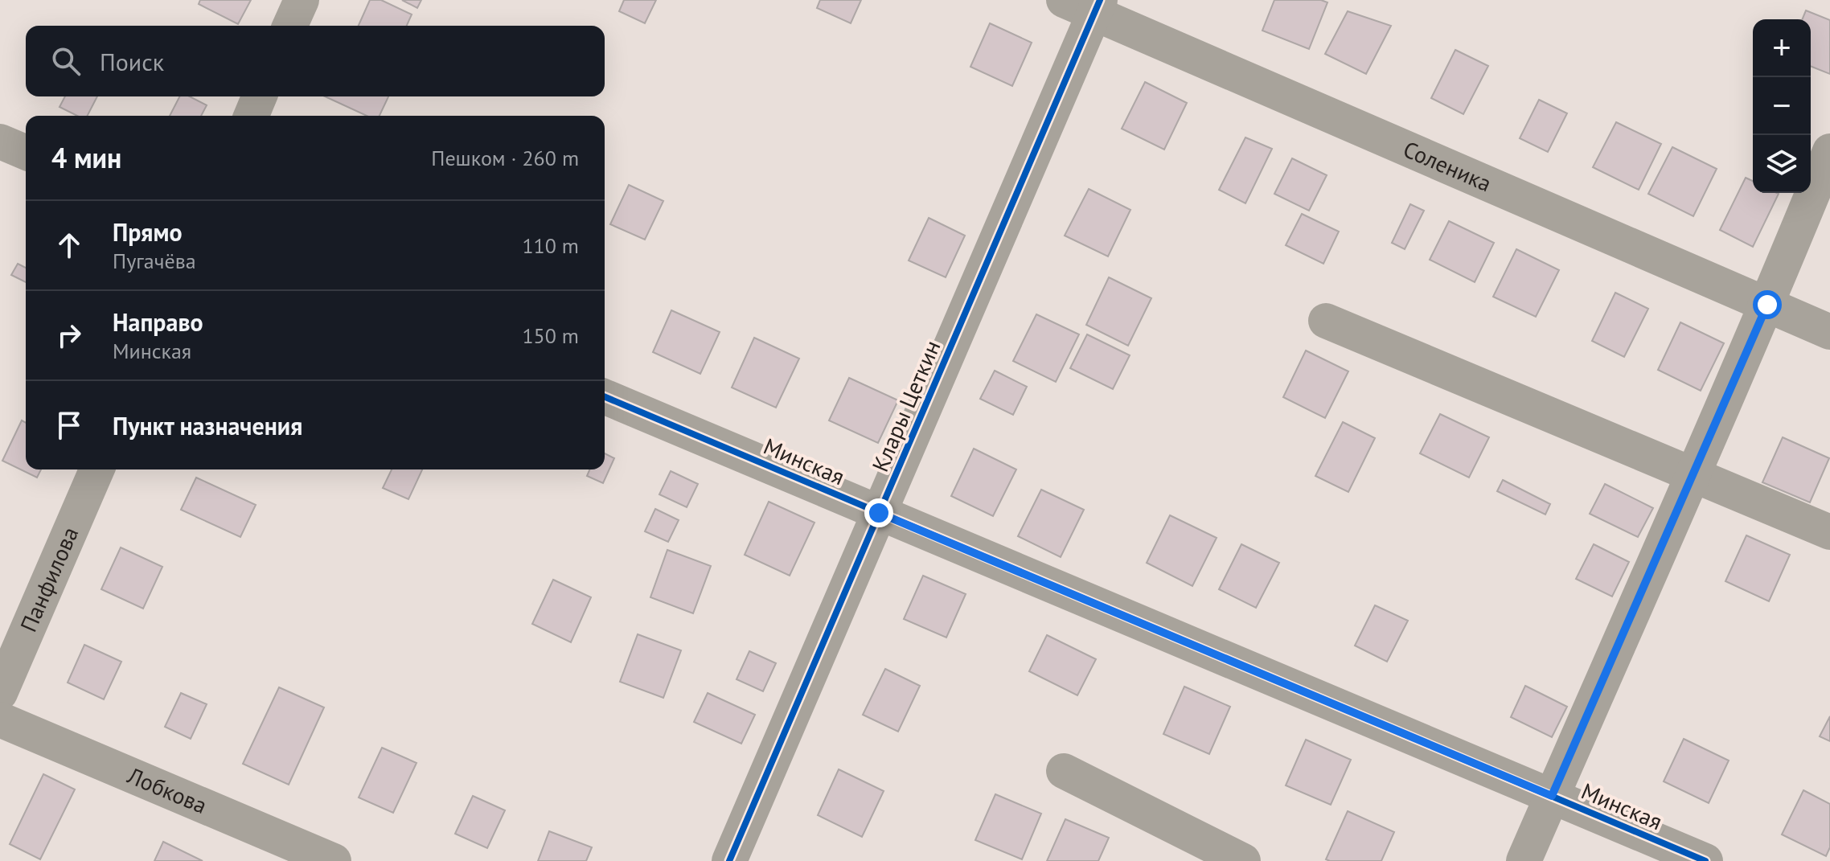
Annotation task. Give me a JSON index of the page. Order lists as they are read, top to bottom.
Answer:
{
  "streets": {
    "street": [
      "Соленика",
      "Клары Цеткин",
      "Минская",
      "Панфилова",
      "Лобкова"
    ]
  },
  "crossings": [
    ["Соленика", "Клары Цеткин"],
    ["Клары Цеткин", "Минская"]
  ],
  "page": {
    "map_buttons": ["+", "−"],
    "search": "Поиск",
    "heading": ["4 мин", "Пешком · 260 m"],
    "list": [
      ["Прямо", "Пугачёва", "110 m"],
      ["Направо", "Минская", "150 m"],
      "Пункт назначения"
    ]
  }
}
